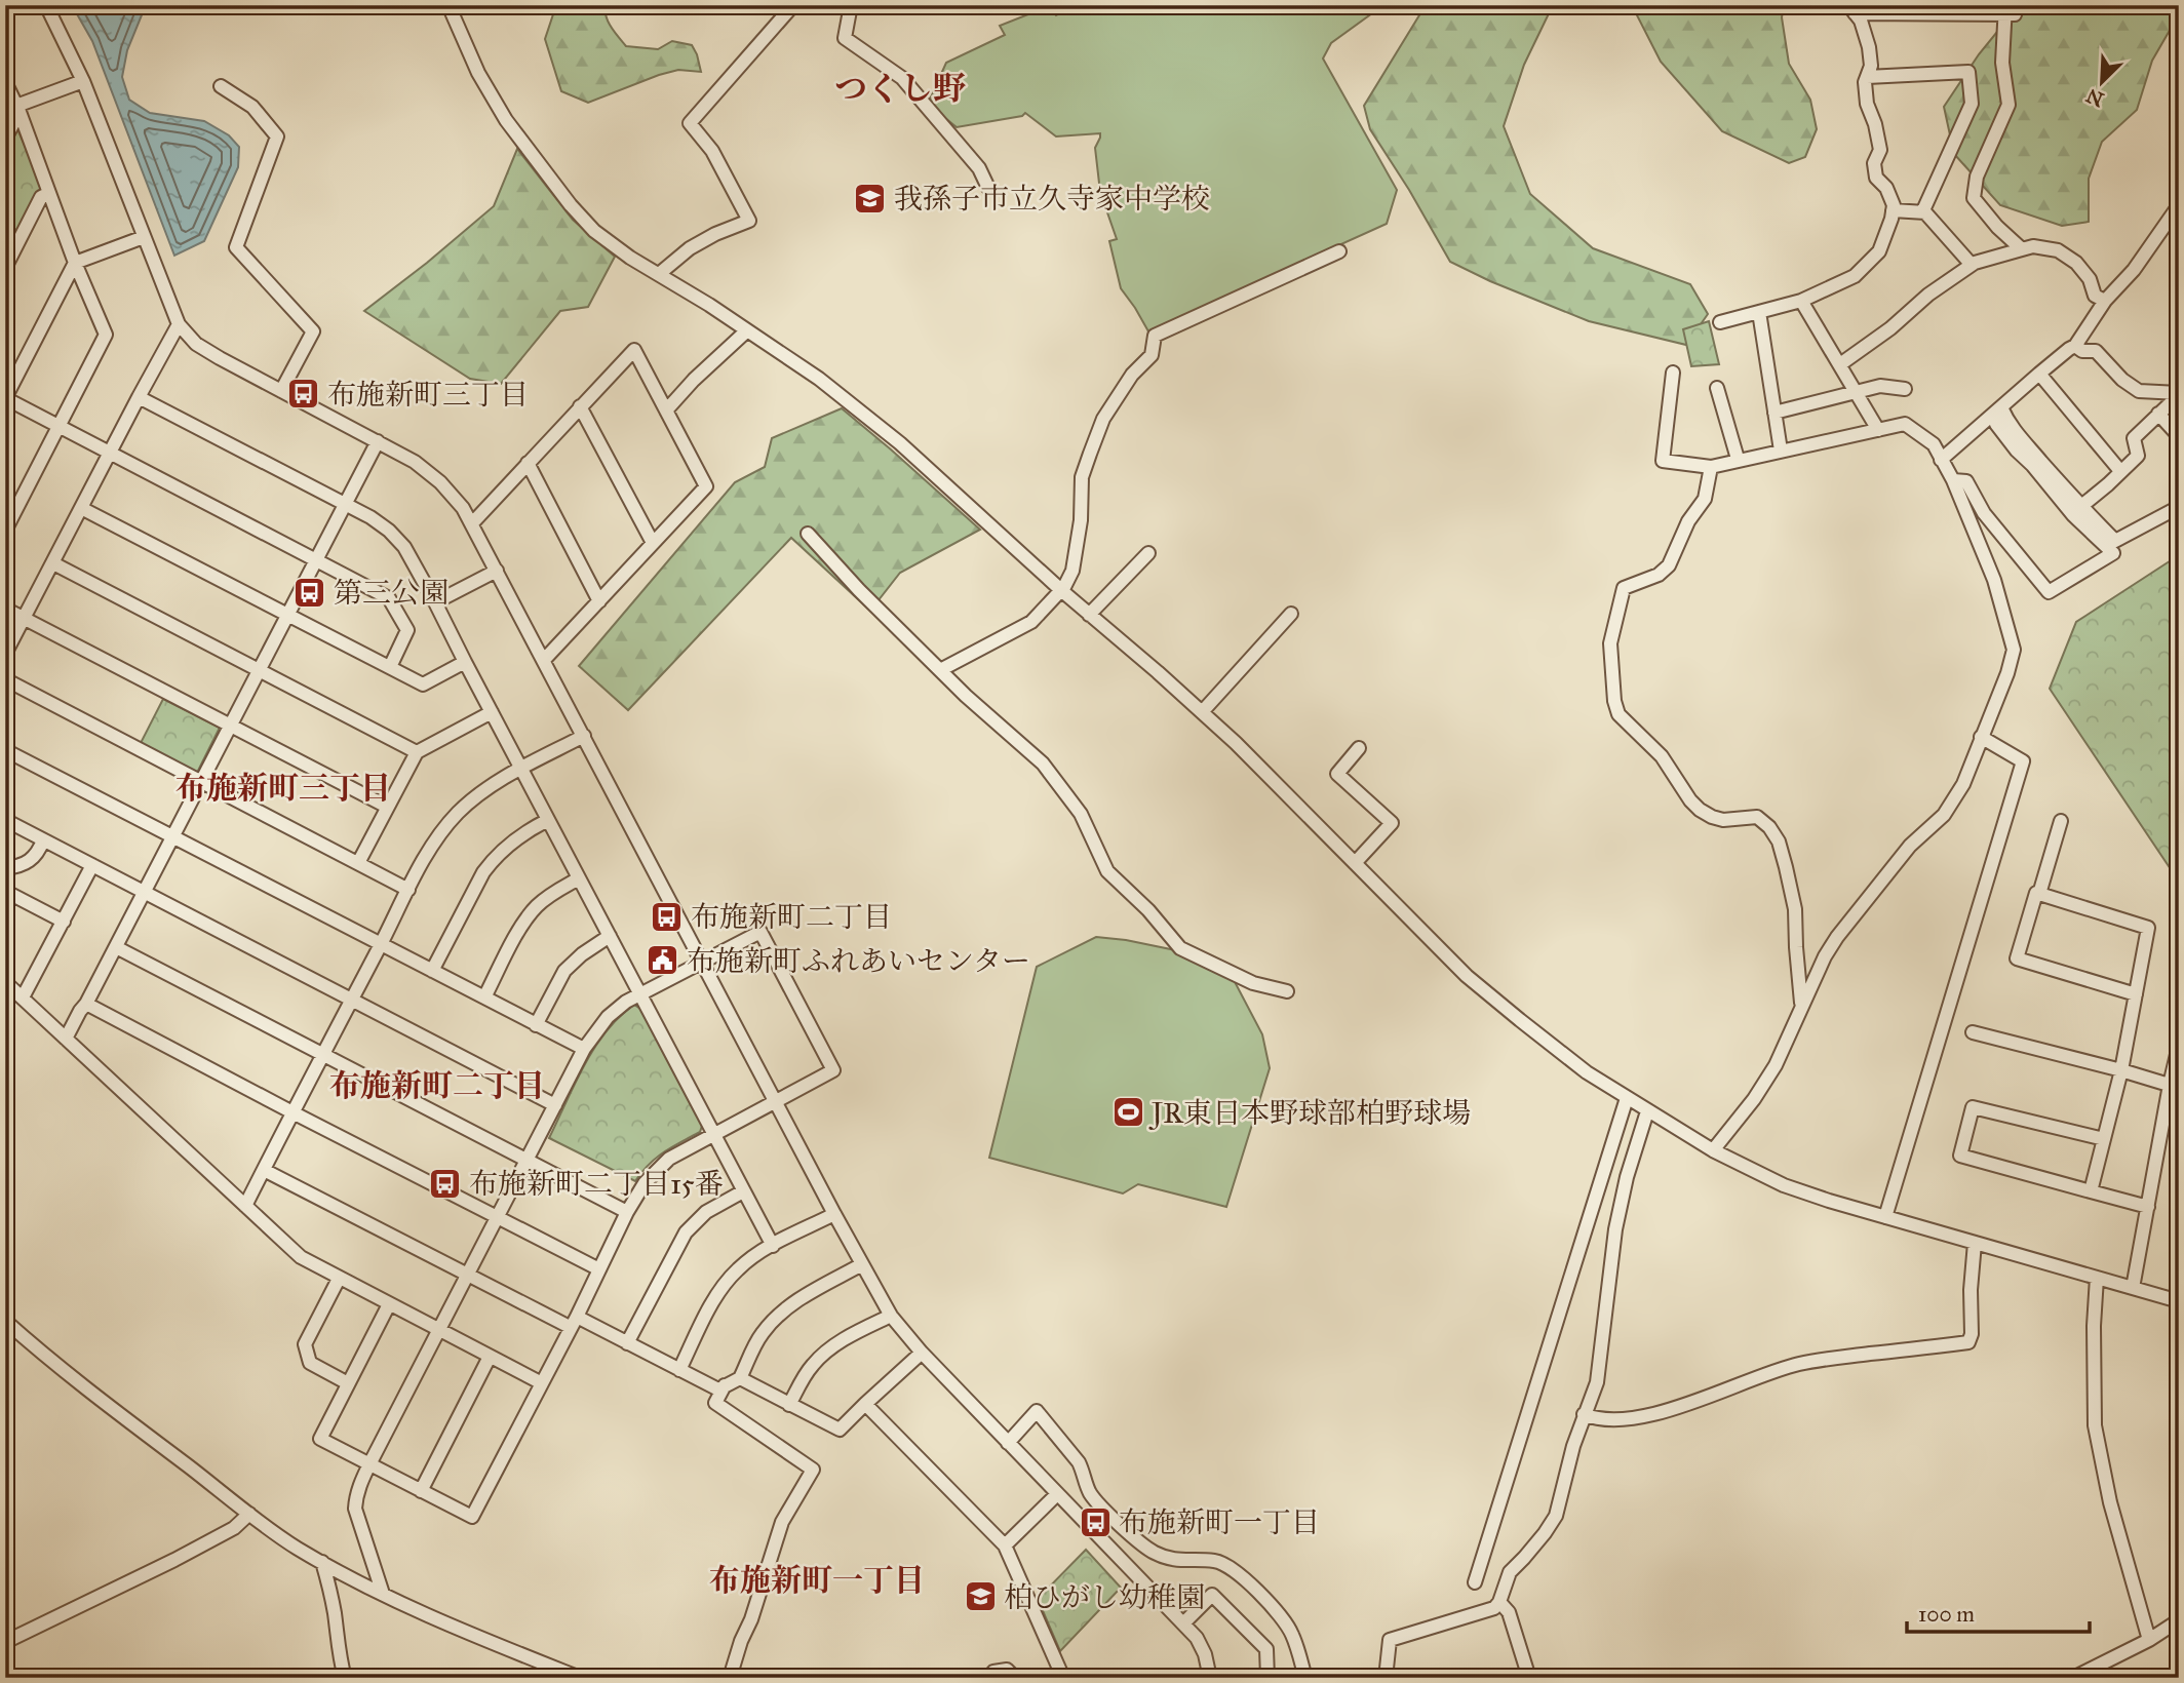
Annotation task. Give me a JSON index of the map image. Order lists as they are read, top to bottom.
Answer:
{
  "districts": [
    "つくし野",
    "布施新町三丁目",
    "布施新町二丁目",
    "布施新町一丁目"
  ],
  "places": {
    "school or university": ["我孫子市立久寺家中学校", "柏ひがし幼稚園"],
    "bus stop": [
      "布施新町三丁目",
      "第三公園",
      "布施新町二丁目",
      "布施新町二丁目15番",
      "布施新町一丁目"
    ],
    "public building": ["布施新町ふれあいセンター"],
    "sports": ["JR東日本野球部柏野球場"]
  },
  "scale_bar": "100 m",
  "north": "bottom left"
}
